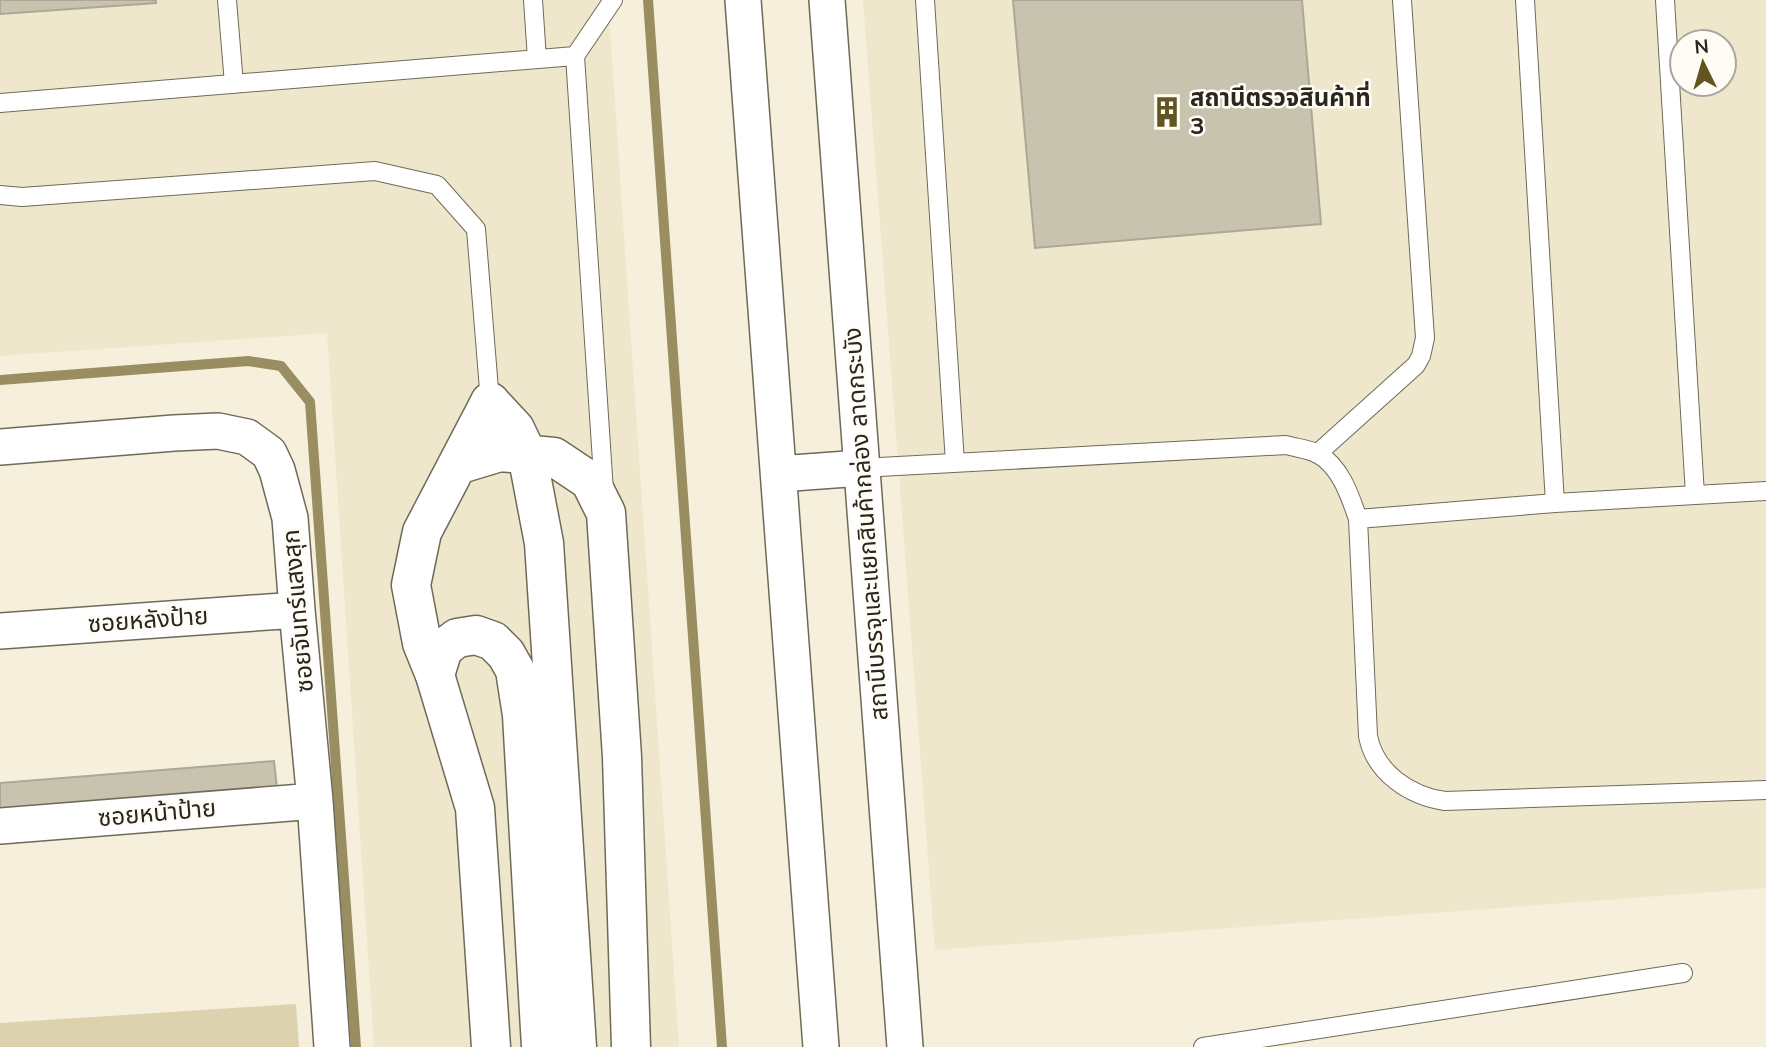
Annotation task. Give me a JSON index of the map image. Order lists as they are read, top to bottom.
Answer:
{
  "streets": {
    "street": [
      "สถานีบรรจุและแยกสินค้ากล่อง ลาดกระบัง",
      "ซอยจันทร์แสงสุก",
      "ซอยหลังป้าย",
      "ซอยหน้าป้าย"
    ]
  },
  "crossings": [
    ["ซอยจันทร์แสงสุก", "ซอยหลังป้าย"],
    ["ซอยจันทร์แสงสุก", "ซอยหน้าป้าย"]
  ],
  "places": {
    "building": ["สถานีตรวจสินค้าที่ 3"]
  },
  "north": "top"
}
